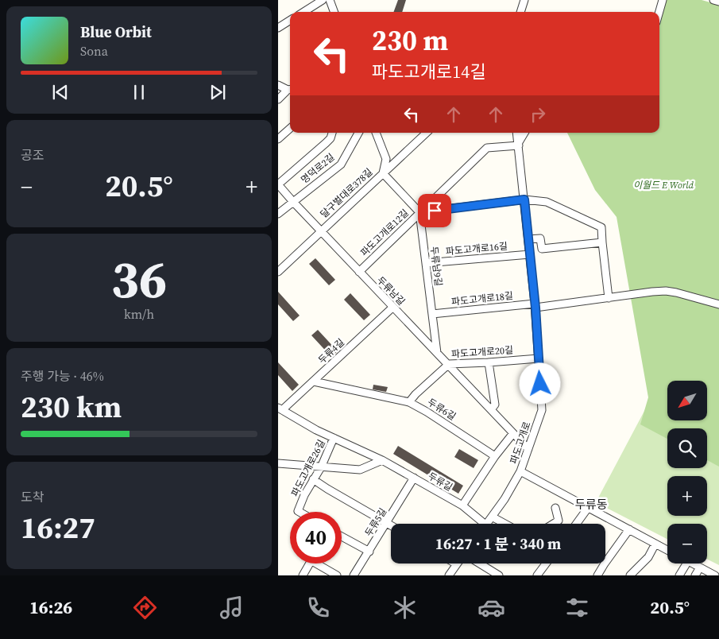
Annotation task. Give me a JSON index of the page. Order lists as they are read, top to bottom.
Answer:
{
  "streets": {
    "street": [
      "명덕로2길",
      "달구벌대로378길",
      "파도고개로12길",
      "파도고개로16길",
      "두류남9길",
      "두류남길",
      "파도고개로18길",
      "두류4길",
      "파도고개로20길",
      "두류6길",
      "파도고개로",
      "파도고개로26길",
      "두류길",
      "두류5길"
    ]
  },
  "crossings": [
    ["명덕로2길", "두류남길"],
    ["달구벌대로378길", "두류남길"],
    ["파도고개로12길", "두류남9길"],
    ["파도고개로12길", "두류남길"],
    ["파도고개로12길", "파도고개로"],
    ["파도고개로16길", "두류남9길"],
    ["파도고개로16길", "파도고개로"],
    ["두류남9길", "두류남길"],
    ["두류남9길", "파도고개로18길"],
    ["두류남길", "두류4길"],
    ["두류남길", "파도고개로20길"],
    ["두류남길", "파도고개로"],
    ["파도고개로18길", "파도고개로"],
    ["두류4길", "두류6길"],
    ["두류4길", "두류길"],
    ["파도고개로20길", "두류6길"],
    ["파도고개로20길", "파도고개로"],
    ["파도고개로26길", "두류길"],
    ["두류길", "두류5길"]
  ],
  "districts": ["두류동"],
  "parks": ["이월드 E World"],
  "north": "bottom left",
  "page": {
    "turn": ["230 m", "파도고개로14길"],
    "song": ["Blue Orbit", "Sona"],
    "tile": [
      "공조",
      ["36", "km/h"],
      ["주행 가능 · 46%", "230 km"],
      ["도착", "16:27"]
    ],
    "heat": ["−", "20.5°", "+"],
    "map_buttons": ["+", "−"],
    "limit": "40",
    "trip": "16:27 · 1 분 · 340 m",
    "tabs": ["16:26", "20.5°"]
  }
}
